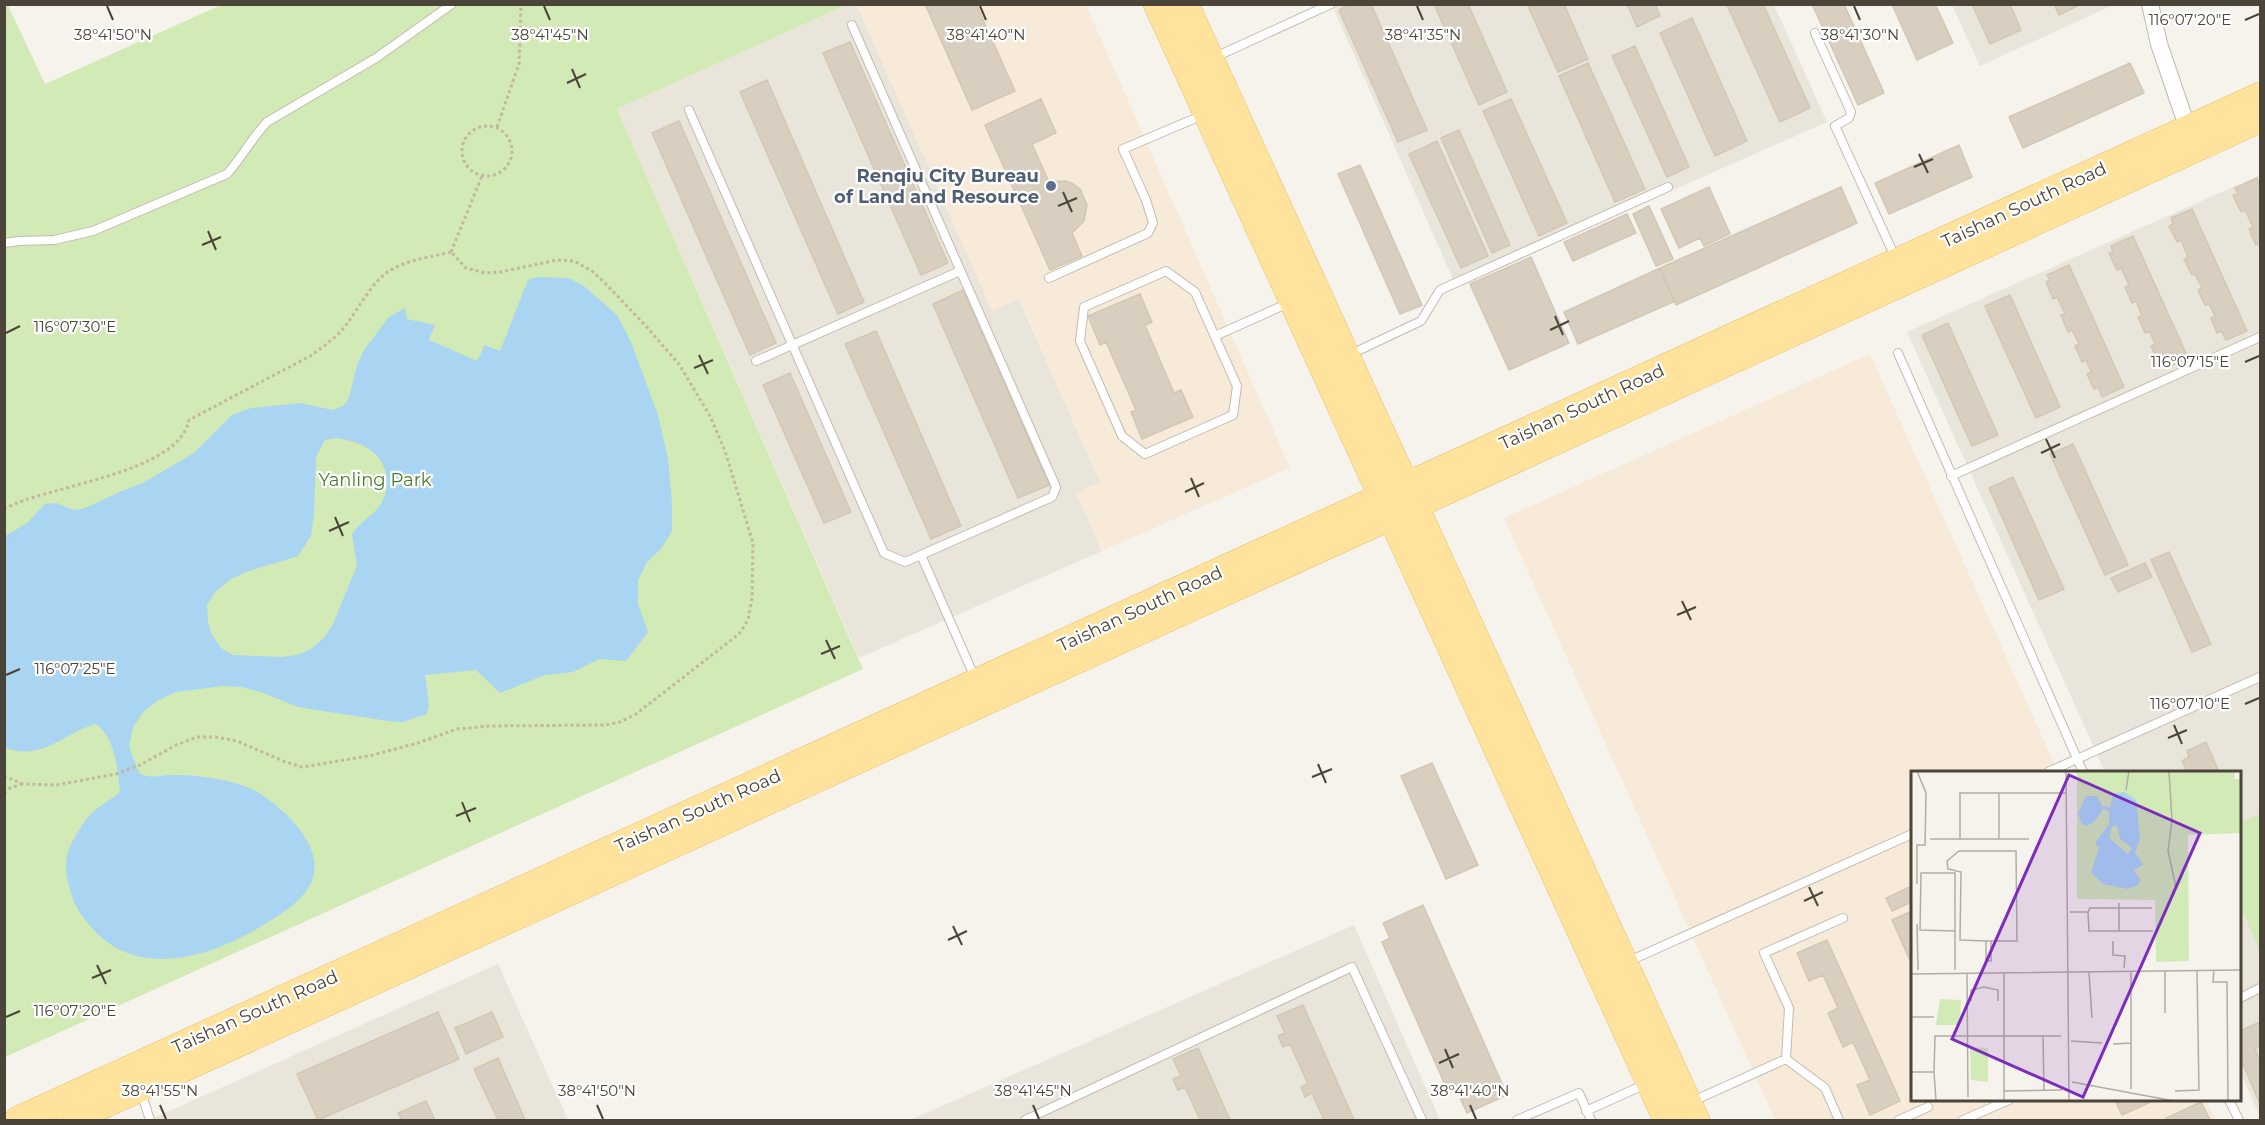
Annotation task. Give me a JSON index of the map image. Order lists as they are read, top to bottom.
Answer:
{
  "streets": {
    "main road": ["Taishan South Road"]
  },
  "parks": ["Yanling Park"],
  "places": ["Renqiu City Bureau of Land and Resource"],
  "coordinates": [
    "116°07'20\"E",
    "38°41'30\"N",
    "38°41'50\"N",
    "38°41'45\"N",
    "38°41'40\"N",
    "38°41'35\"N",
    "116°07'30\"E",
    "116°07'15\"E",
    "116°07'25\"E",
    "116°07'10\"E",
    "38°41'55\"N"
  ]
}
